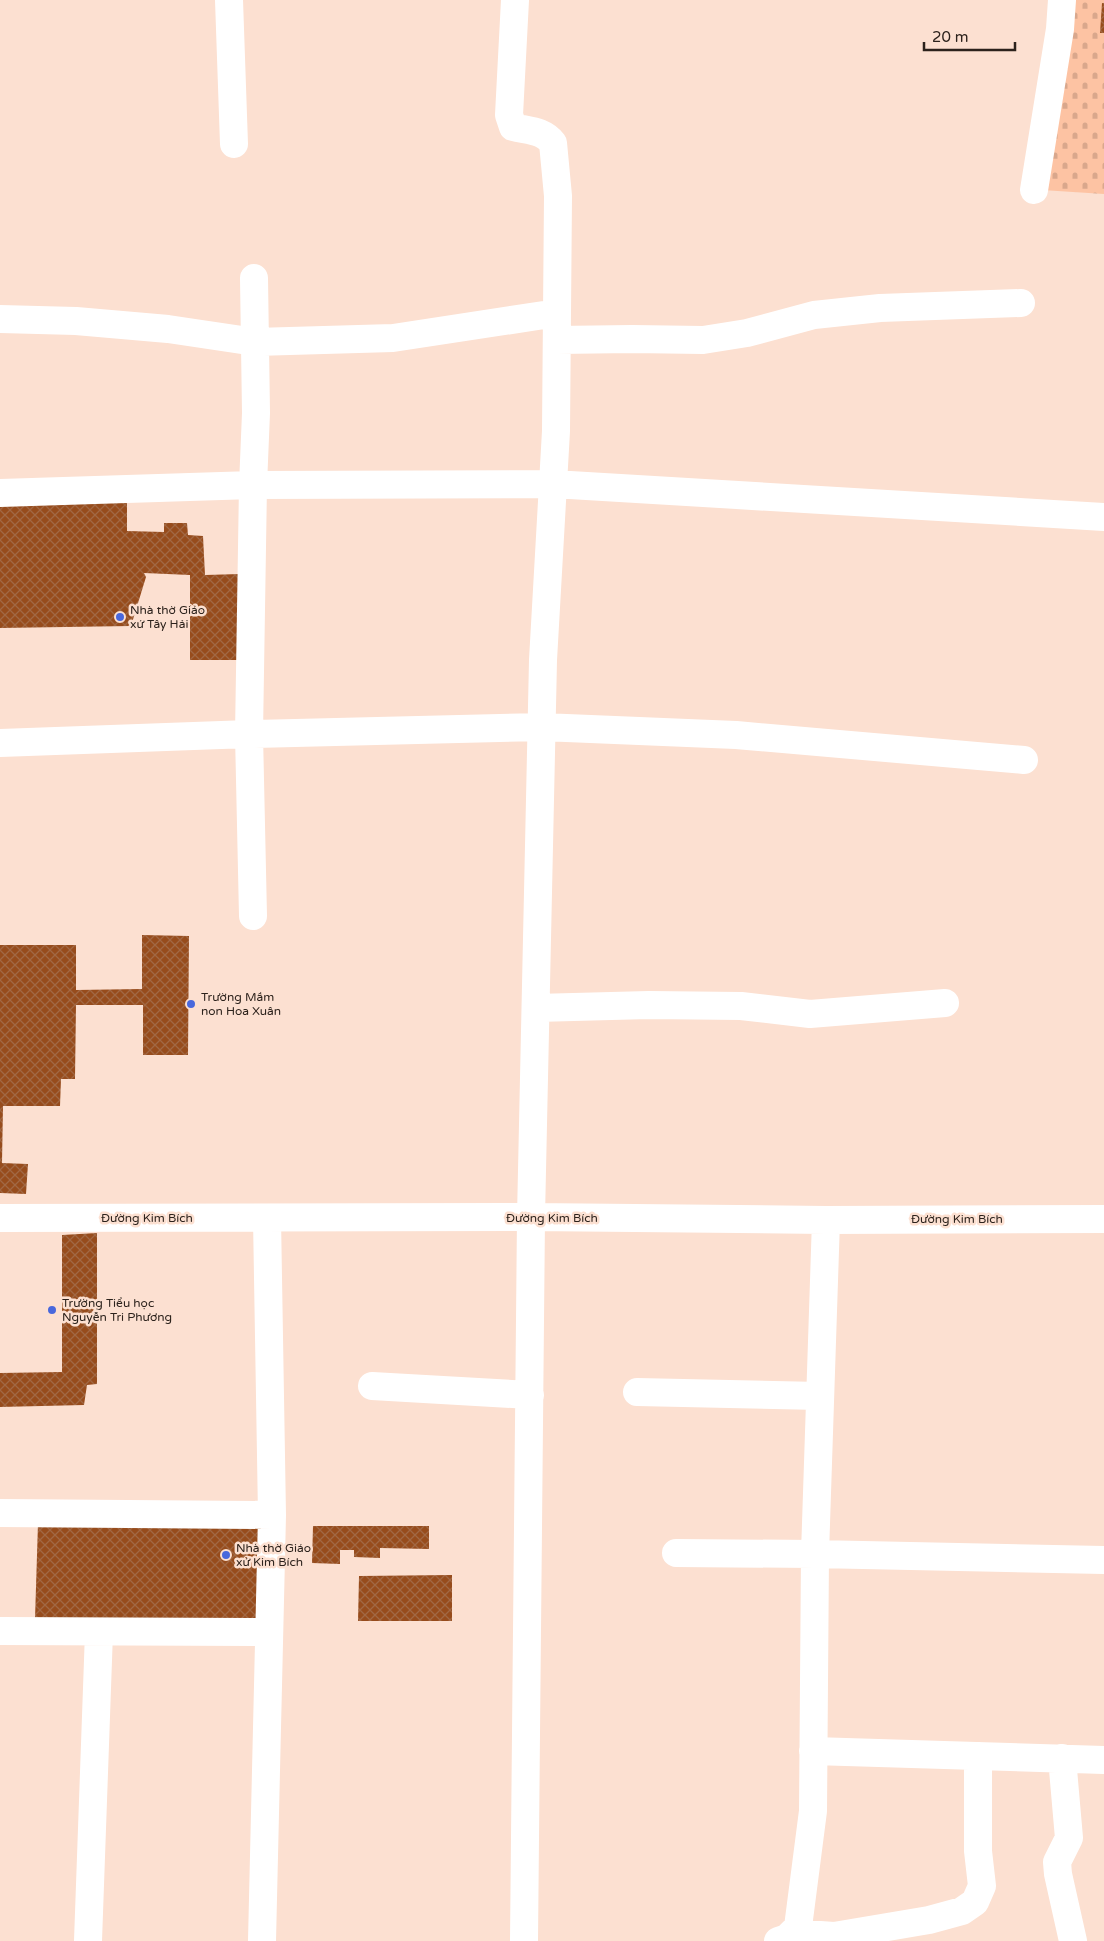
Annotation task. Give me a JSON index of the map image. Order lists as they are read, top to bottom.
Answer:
{
  "streets": {
    "street": ["Đường Kim Bích"]
  },
  "places": [
    "Nhà thờ Giáo xứ Tây Hải",
    "Trường Mầm non Hoa Xuân",
    "Trường Tiểu học Nguyễn Tri Phương",
    "Nhà thờ Giáo xứ Kim Bích"
  ],
  "scale_bar": "20 m"
}
